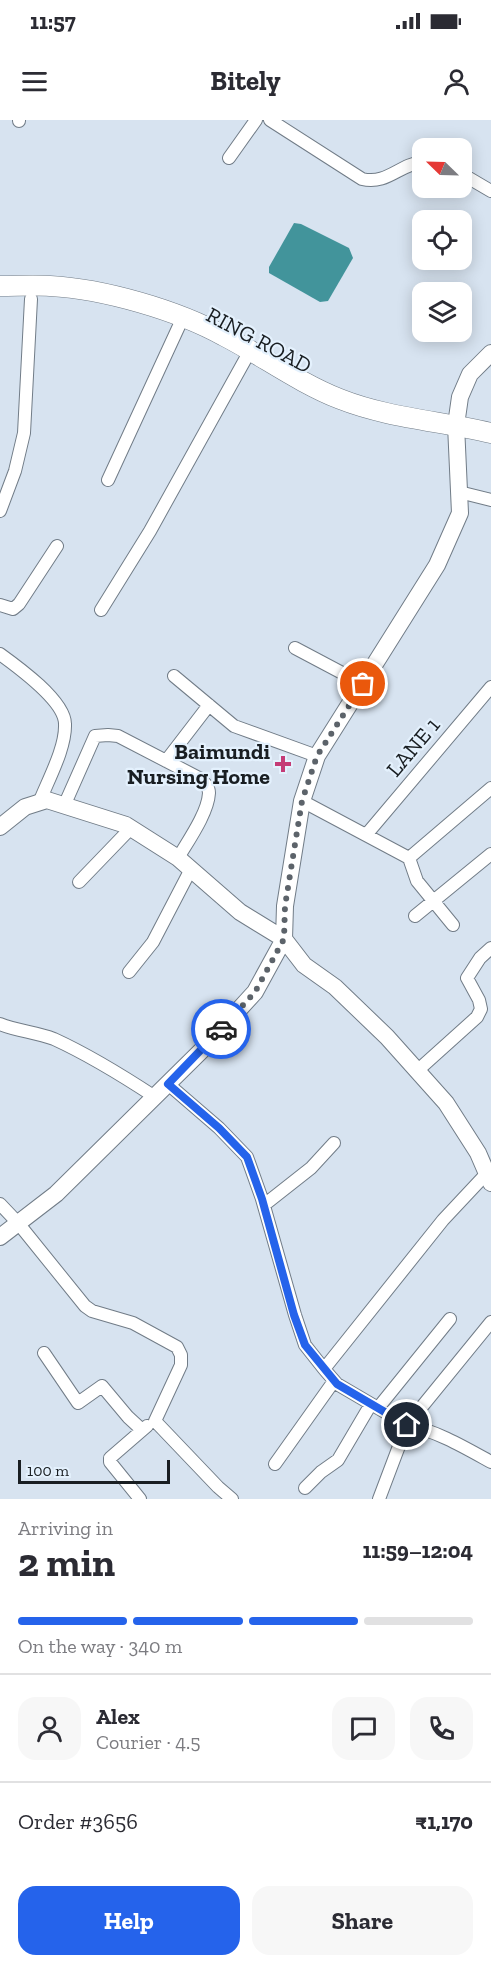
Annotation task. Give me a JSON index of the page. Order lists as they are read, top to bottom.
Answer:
{
  "streets": {
    "main road": ["RING ROAD"],
    "street": ["LANE 1"]
  },
  "places": {
    "health": ["Baimundi Nursing Home"]
  },
  "scale_bar": "100 m",
  "north": "top left",
  "page": {
    "status": "11:57",
    "header": "Bitely",
    "scale": "100 m",
    "heading": ["2 min", "Arriving in", "11:59–12:04"],
    "panel": [
      "Alex",
      "Courier · 4.5",
      "Order #3656",
      "₹1,170"
    ],
    "bar": "On the way · 340 m",
    "buttons": ["Help", "Share"]
  }
}
